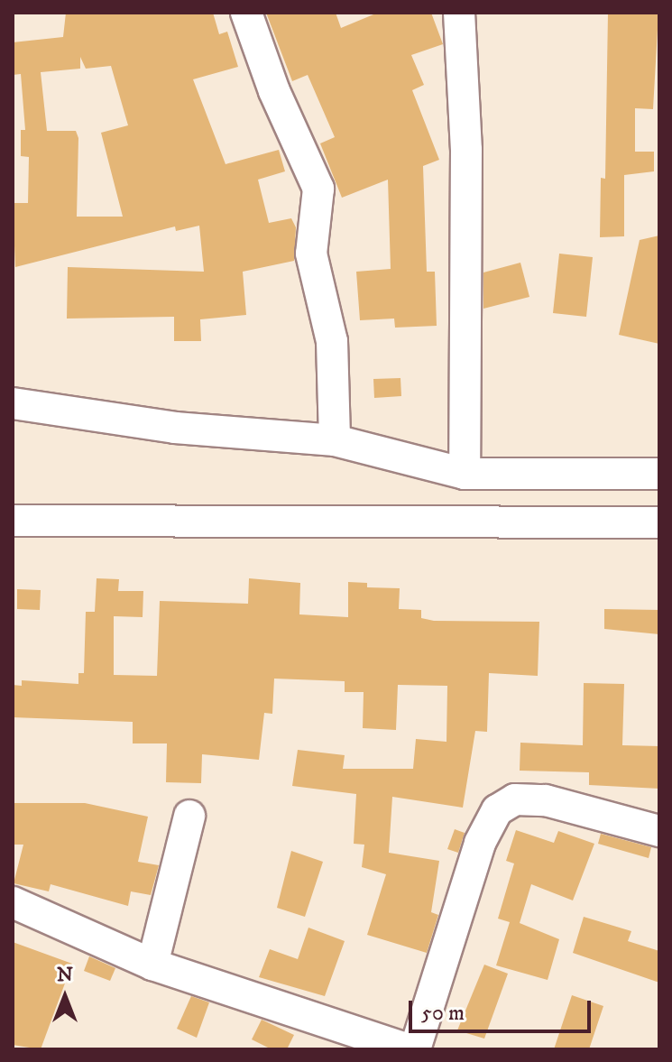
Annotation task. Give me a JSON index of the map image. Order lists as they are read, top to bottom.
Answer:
{
  "scale_bar": "50 m",
  "north": "top"
}
